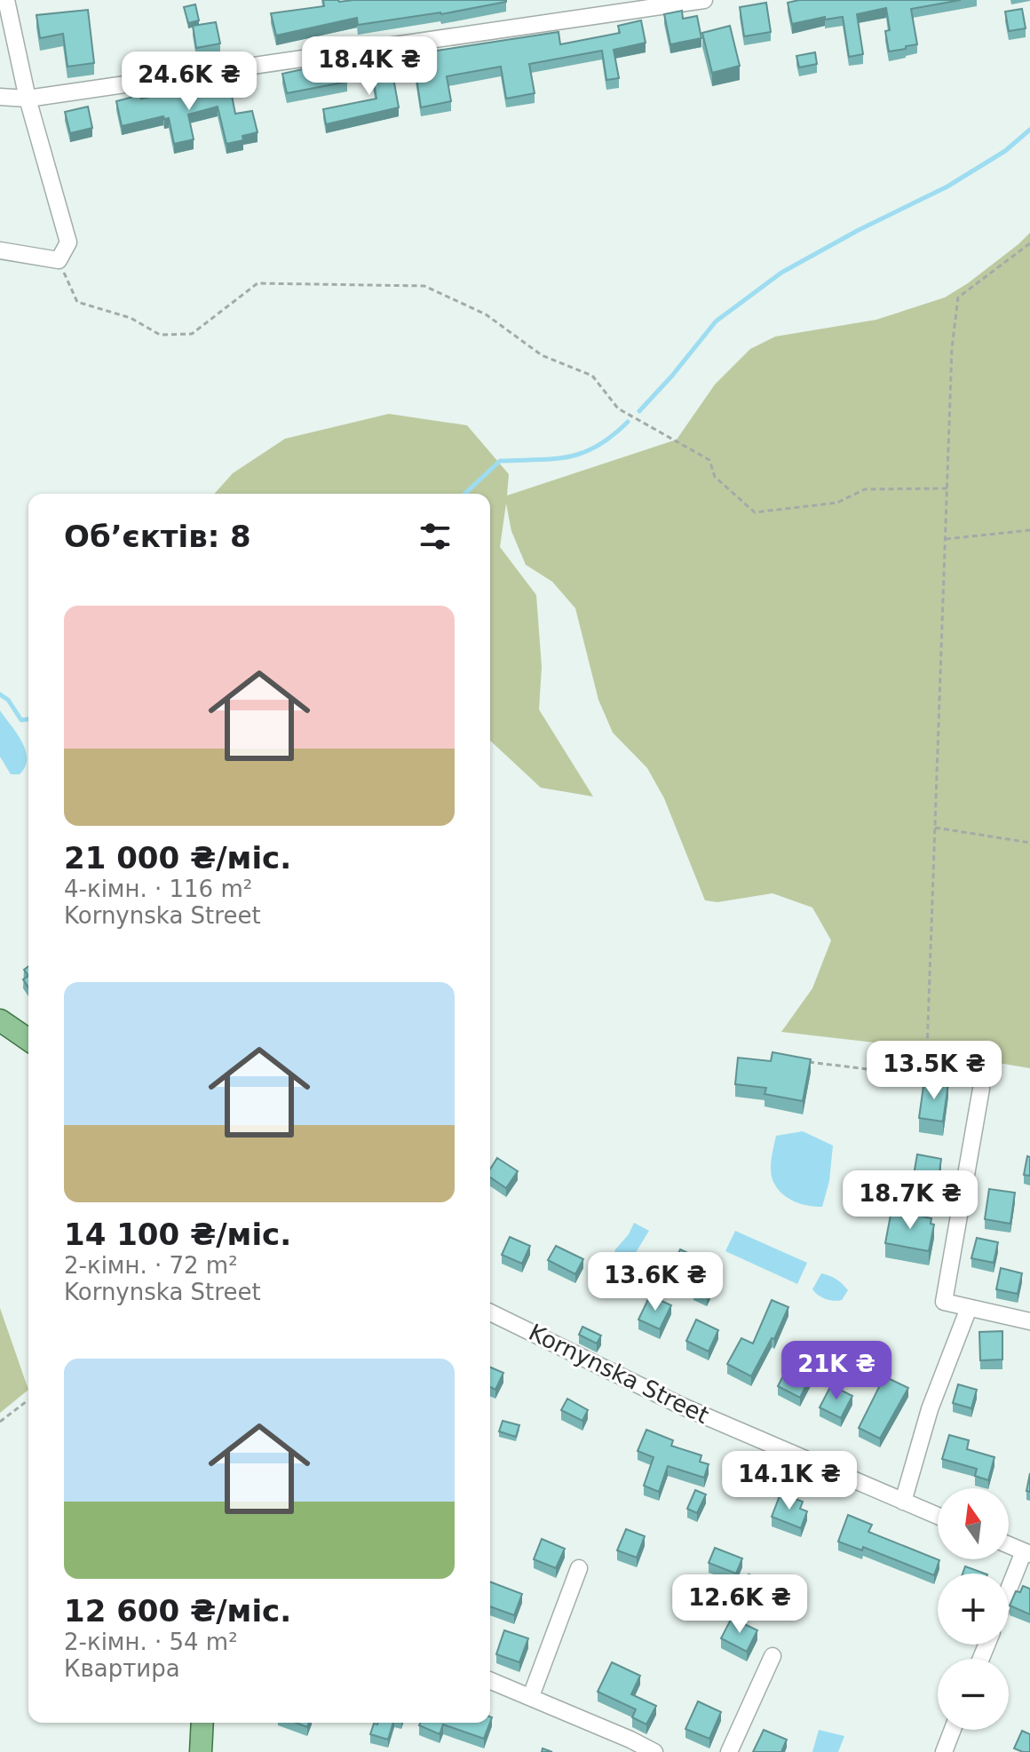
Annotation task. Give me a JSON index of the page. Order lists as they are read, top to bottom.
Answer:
{
  "streets": {
    "street": ["Kornynska Street"]
  },
  "north": "top",
  "page": {
    "price": [
      "18.4K ₴",
      "24.6K ₴",
      "13.5K ₴",
      "18.7K ₴",
      "13.6K ₴",
      "21K ₴",
      "14.1K ₴",
      "12.6K ₴"
    ],
    "heading": "Об’єктів: 8",
    "list": [
      {
        "name": "21 000 ₴/міс.",
        "note": "4-кімн. · 116 m² · Kornynska Street"
      },
      {
        "name": "14 100 ₴/міс.",
        "note": "2-кімн. · 72 m² · Kornynska Street"
      },
      {
        "name": "12 600 ₴/міс.",
        "note": "2-кімн. · 54 m² · Квартира"
      }
    ],
    "map_buttons": ["+", "−"]
  }
}
